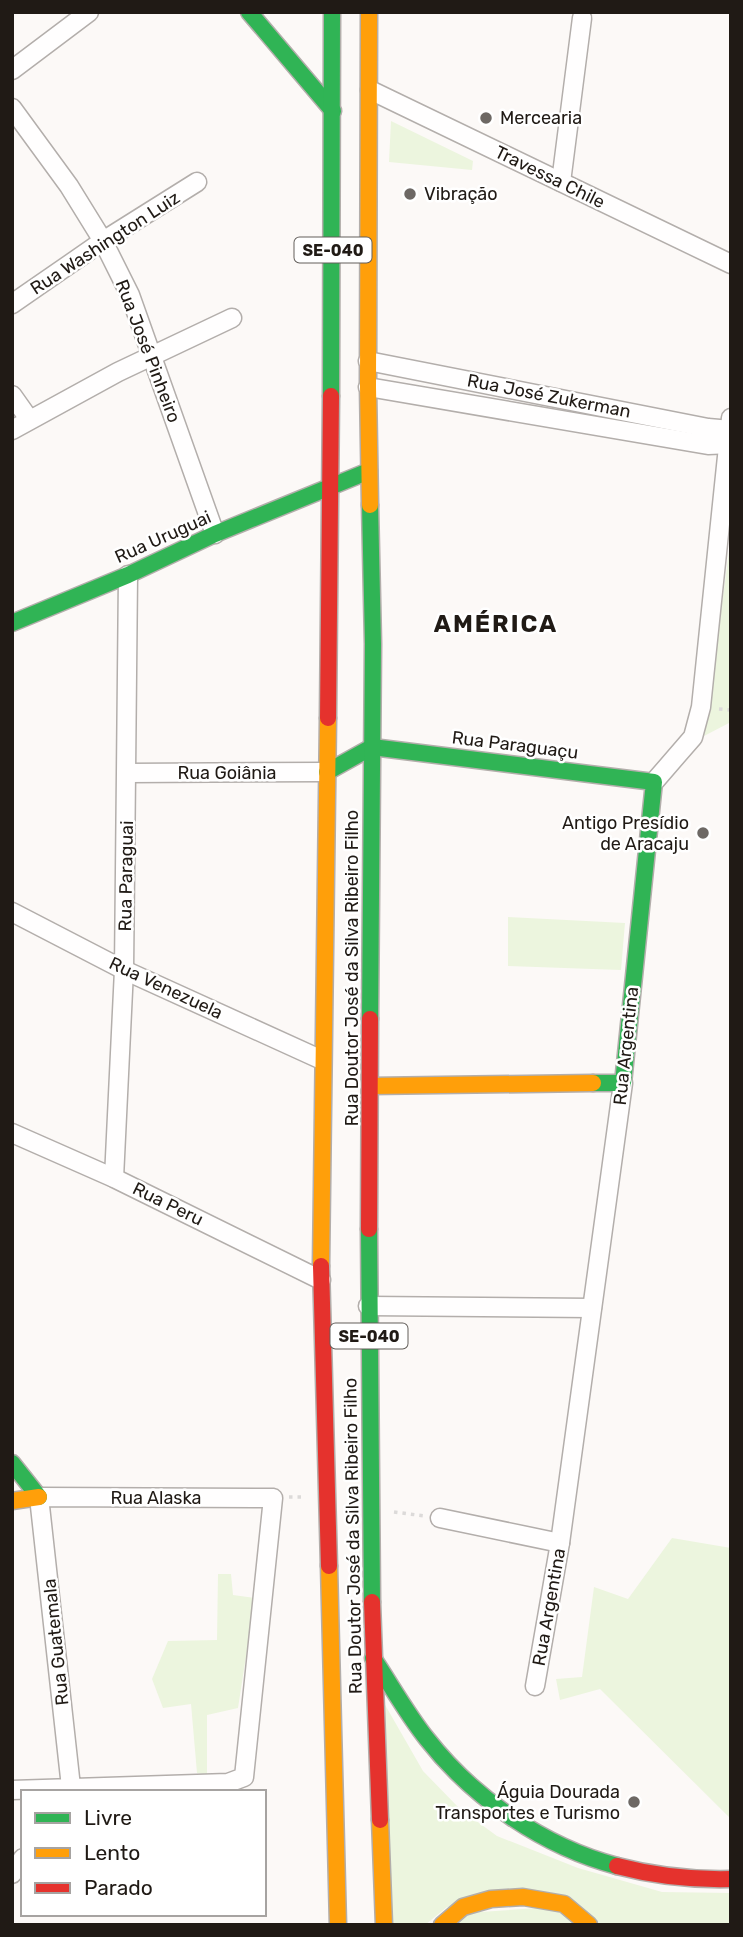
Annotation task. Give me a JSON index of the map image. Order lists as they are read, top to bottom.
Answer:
{
  "streets": {
    "main road": [
      "SE-040",
      "Rua Uruguai",
      "Rua Paraguaçu",
      "Rua Doutor José da Silva Ribeiro Filho",
      "Rua Argentina"
    ],
    "street": [
      "Travessa Chile",
      "Rua Washington Luiz",
      "Rua José Pinheiro",
      "Rua José Zukerman",
      "Rua Goiânia",
      "Rua Paraguai",
      "Rua Venezuela",
      "Rua Peru",
      "Rua Alaska",
      "Rua Guatemala"
    ]
  },
  "crossings": [
    ["Travessa Chile", "Rua Doutor José da Silva Ribeiro Filho"],
    ["Rua Washington Luiz", "Rua José Pinheiro"],
    ["Rua José Pinheiro", "Rua Uruguai"],
    ["Rua José Zukerman", "Rua Doutor José da Silva Ribeiro Filho"],
    ["Rua Uruguai", "Rua Paraguai"],
    ["Rua Uruguai", "Rua Doutor José da Silva Ribeiro Filho"],
    ["Rua Paraguaçu", "Rua Doutor José da Silva Ribeiro Filho"],
    ["Rua Paraguaçu", "Rua Argentina"],
    ["Rua Goiânia", "Rua Paraguai"],
    ["Rua Goiânia", "Rua Doutor José da Silva Ribeiro Filho"],
    ["Rua Paraguai", "Rua Venezuela"],
    ["Rua Paraguai", "Rua Peru"],
    ["Rua Doutor José da Silva Ribeiro Filho", "Rua Venezuela"],
    ["Rua Doutor José da Silva Ribeiro Filho", "Rua Peru"],
    ["Rua Alaska", "Rua Guatemala"]
  ],
  "districts": ["AMÉRICA"],
  "places": [
    "Mercearia",
    "Vibração",
    "Antigo Presídio de Aracaju",
    "Águia Dourada Transportes e Turismo"
  ],
  "legend": ["Livre", "Lento", "Parado"]
}
